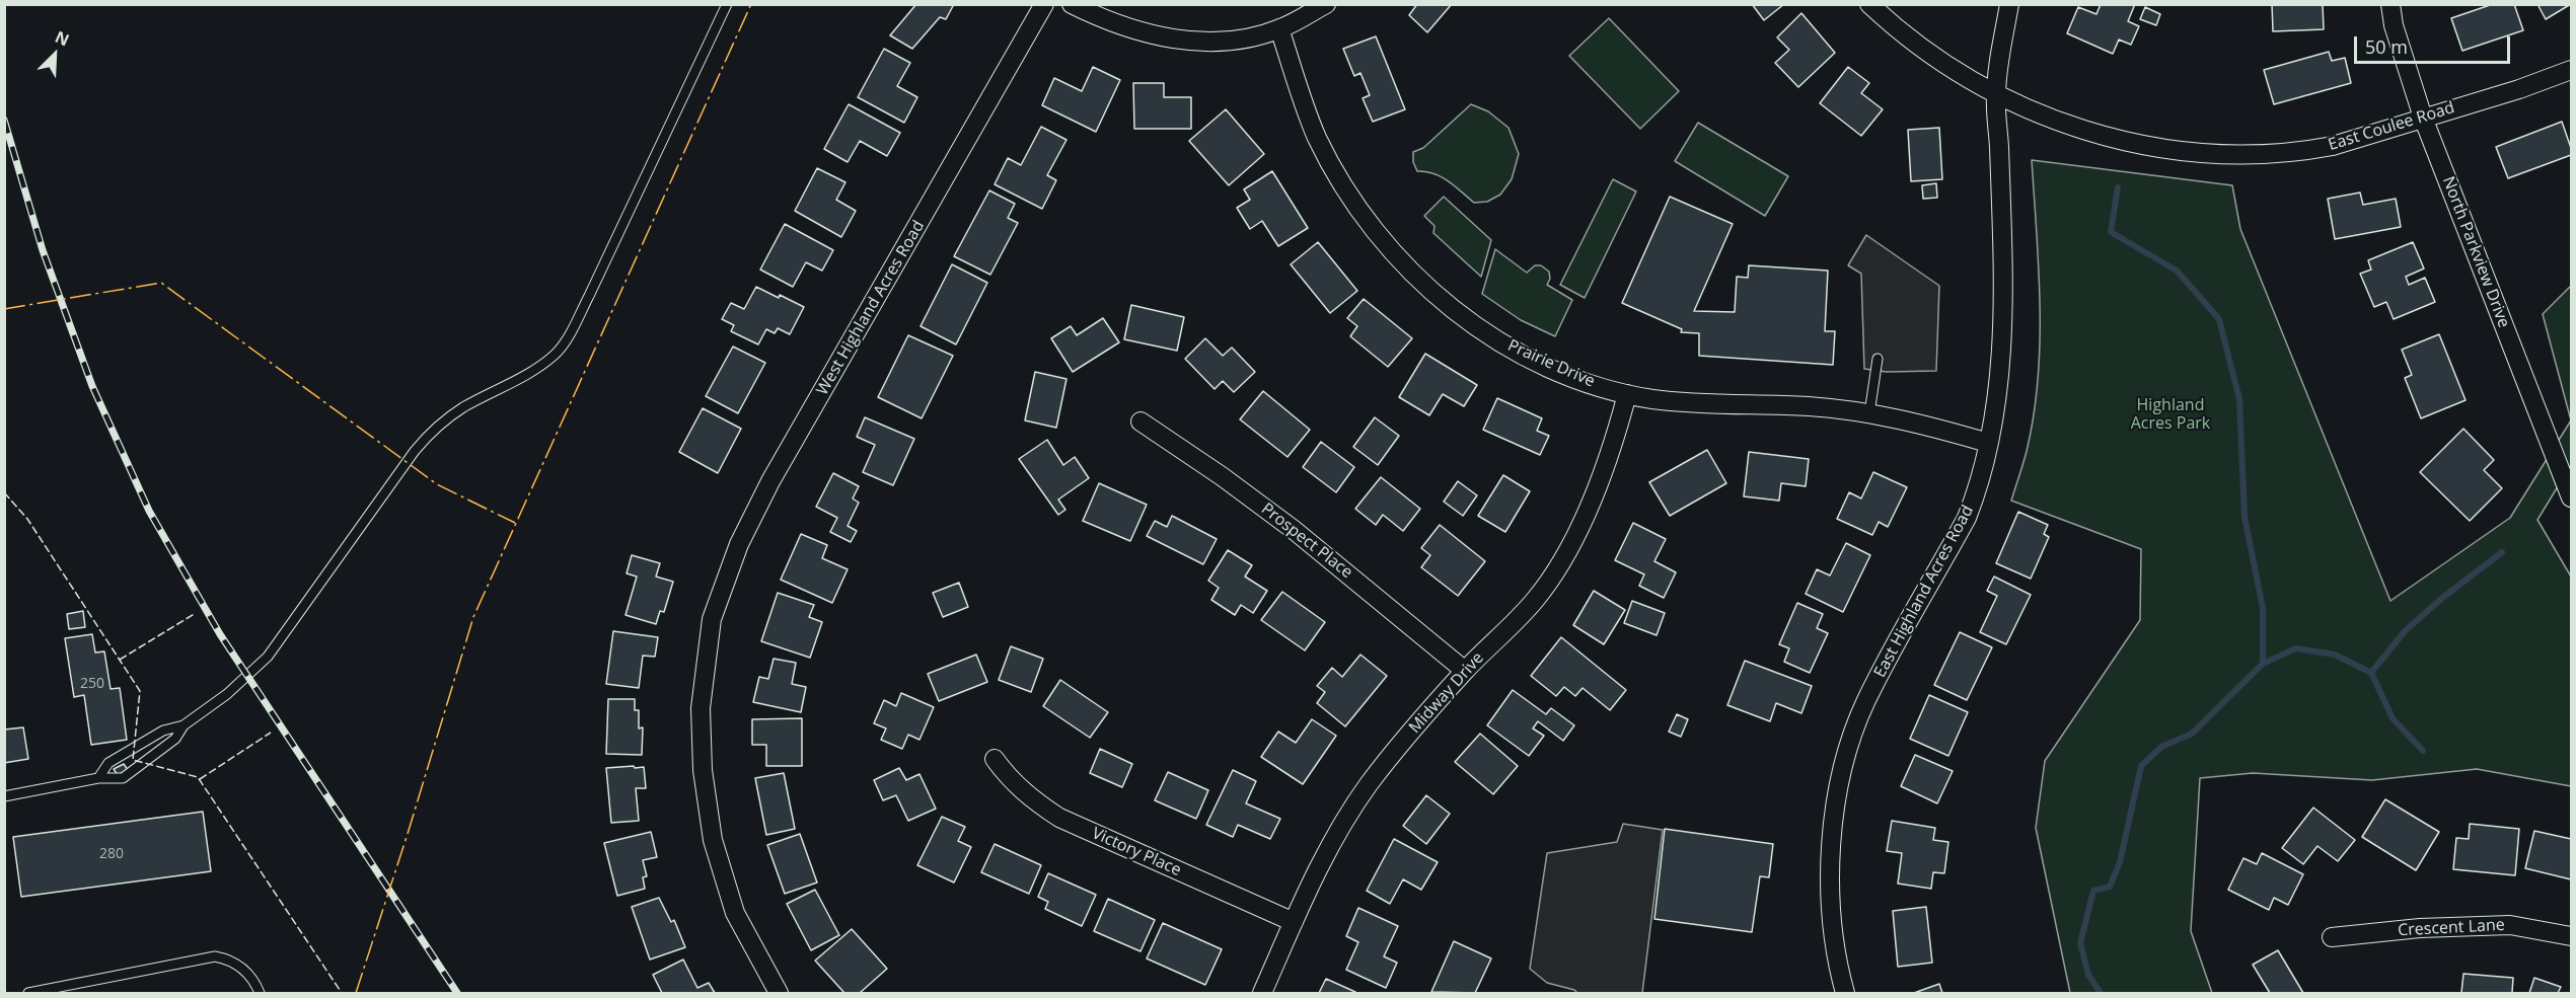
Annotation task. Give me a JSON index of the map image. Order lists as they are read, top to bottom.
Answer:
{
  "streets": {
    "street": [
      "East Coulee Road",
      "North Parkview Drive",
      "West Highland Acres Road",
      "Prairie Drive",
      "Prospect Place",
      "East Highland Acres Road",
      "Midway Drive",
      "Victory Place",
      "Crescent Lane"
    ]
  },
  "crossings": [
    ["East Coulee Road", "North Parkview Drive"],
    ["East Coulee Road", "East Highland Acres Road"],
    ["Prairie Drive", "East Highland Acres Road"],
    ["Prairie Drive", "Midway Drive"],
    ["Prospect Place", "Midway Drive"],
    ["Midway Drive", "Victory Place"]
  ],
  "parks": ["Highland Acres Park"],
  "house_numbers": ["250", "280"],
  "scale_bar": "50 m",
  "north": "top right"
}
